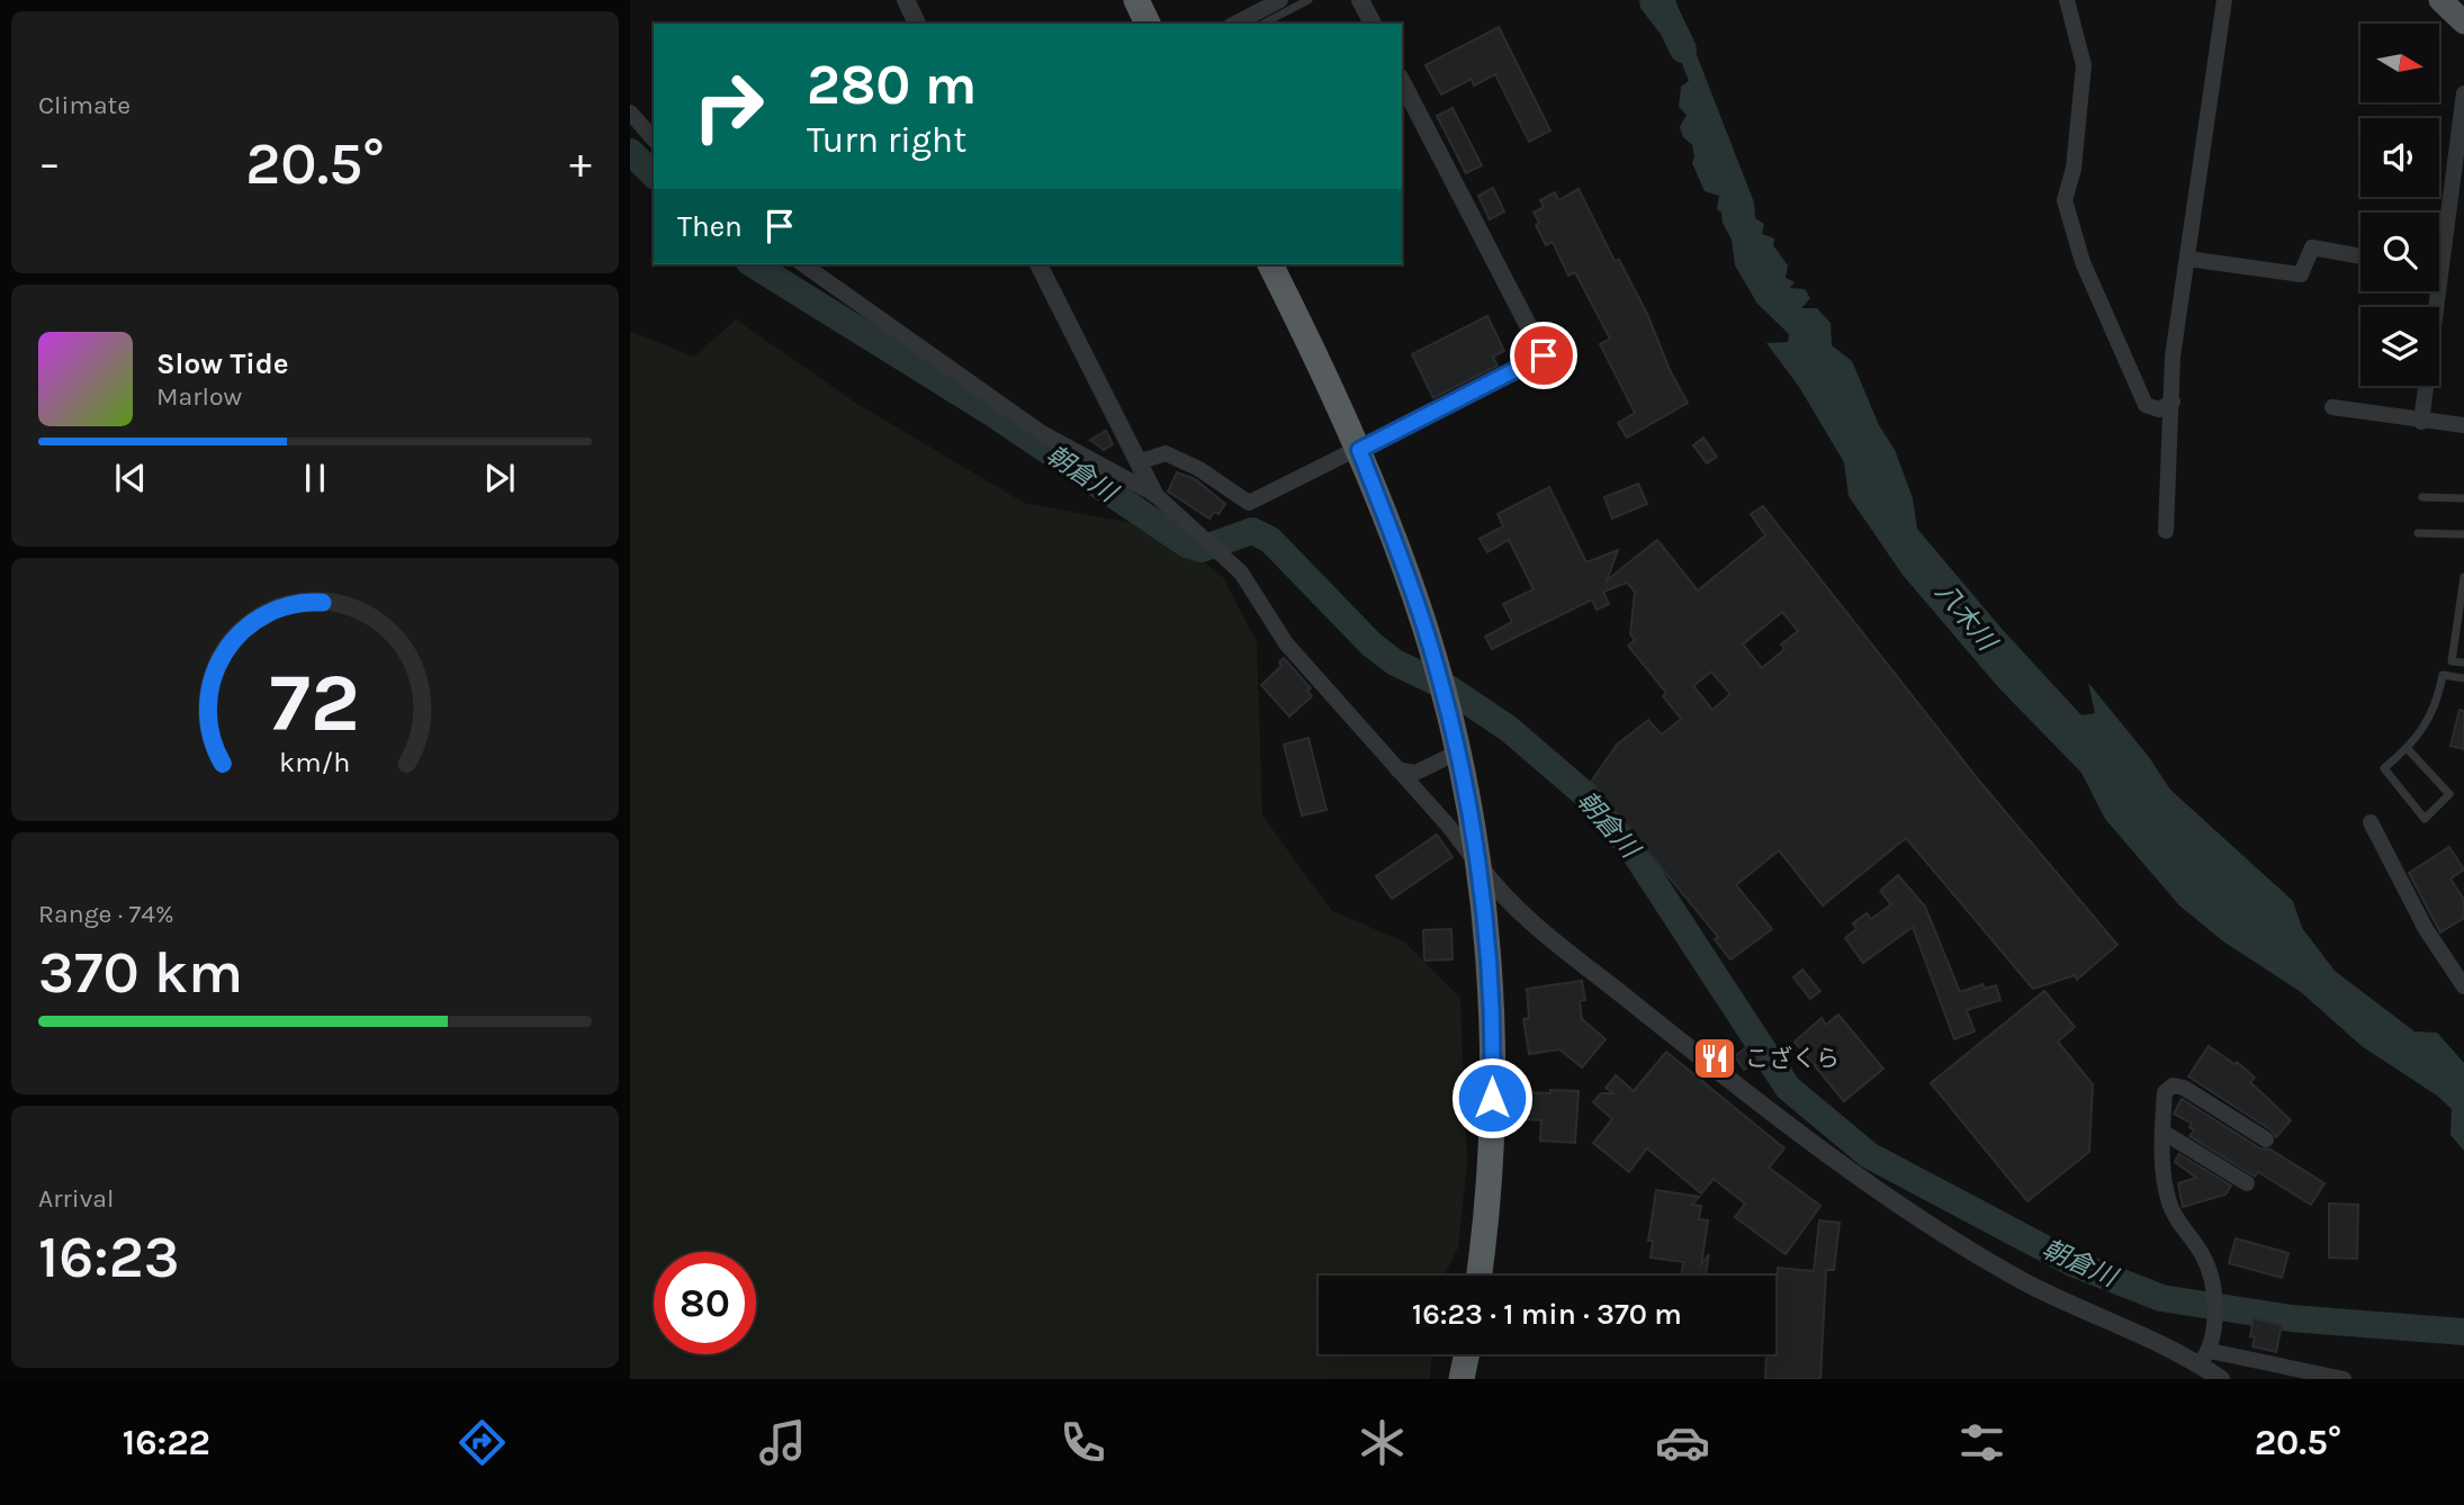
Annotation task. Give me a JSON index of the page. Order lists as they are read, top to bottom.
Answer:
{
  "water": ["朝倉川", "八木川"],
  "places": {
    "restaurant": ["こざくら"]
  },
  "north": "right",
  "page": {
    "tile": [
      "Climate",
      ["Range · 74%", "370 km"],
      ["Arrival", "16:23"]
    ],
    "turn": ["280 m", "Turn right"],
    "heat": ["−", "20.5°", "+"],
    "then": "Then",
    "song": ["Slow Tide", "Marlow"],
    "limit": "80",
    "trip": "16:23 · 1 min · 370 m",
    "tabs": ["16:22", "20.5°"],
    "gauge": ["72", "km/h"]
  }
}
